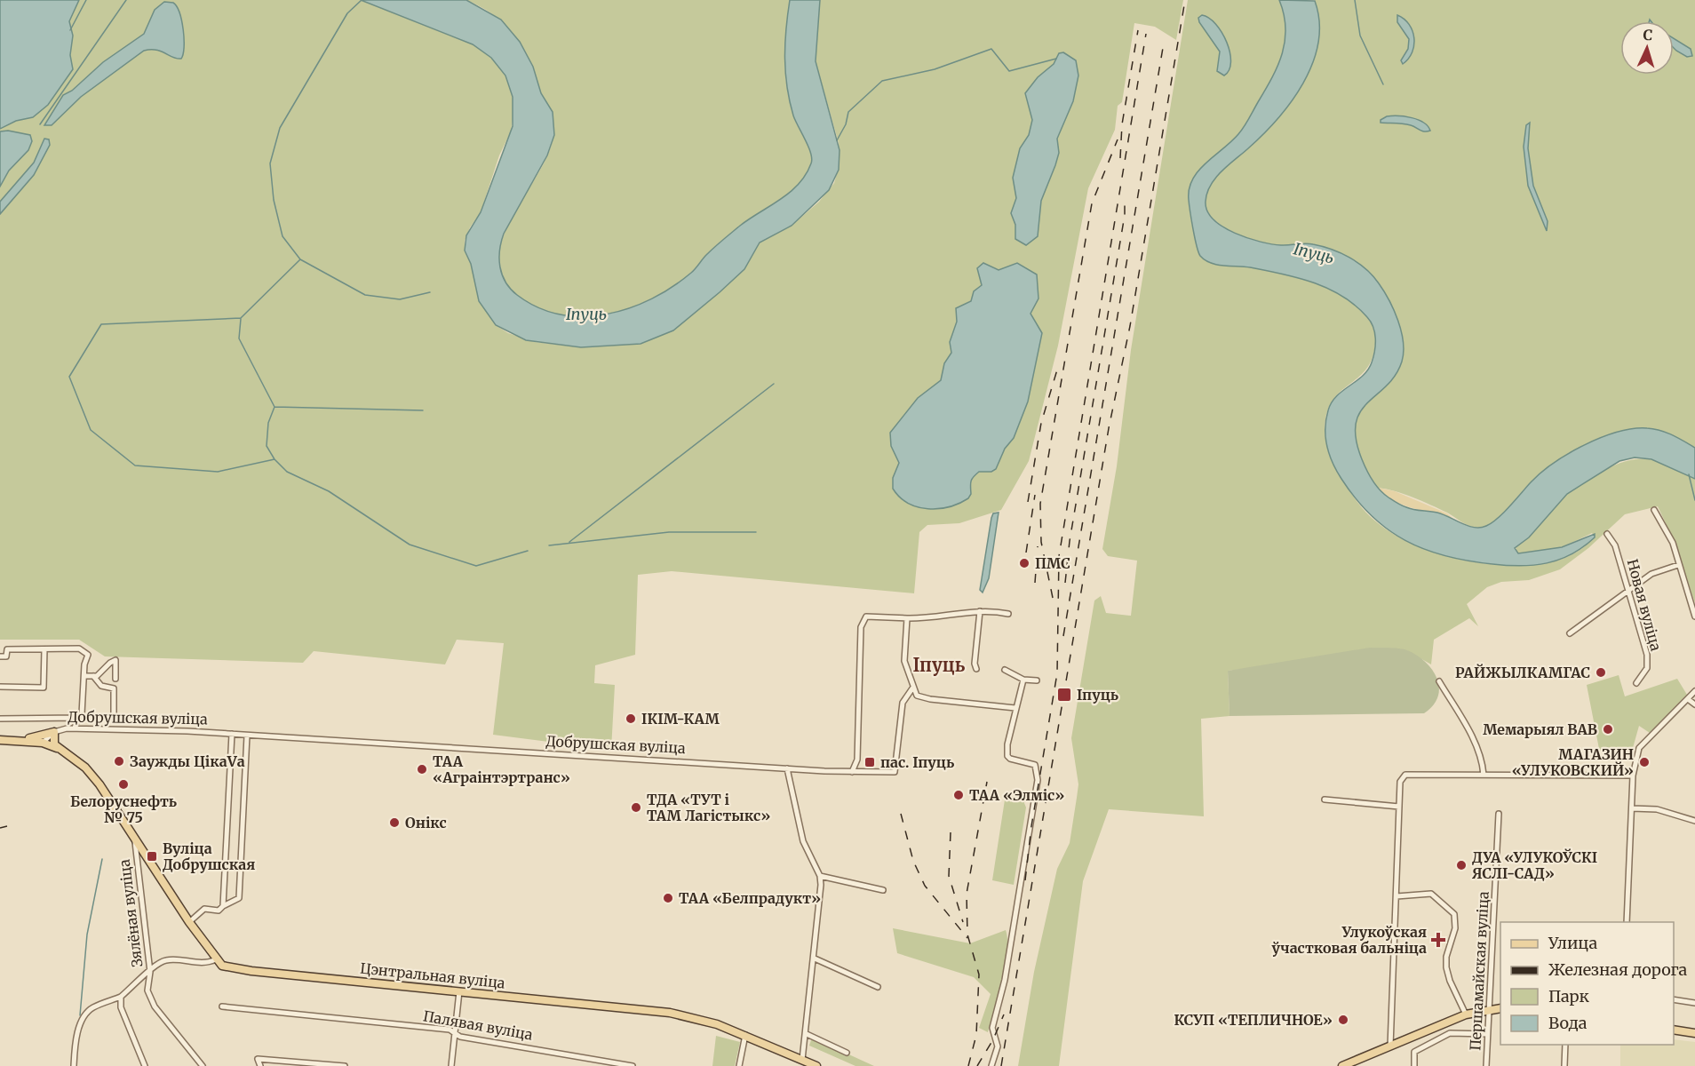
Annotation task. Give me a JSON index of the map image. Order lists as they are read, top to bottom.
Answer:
{
  "streets": {
    "main road": ["Цэнтральная вуліца"],
    "street": [
      "Новая вуліца",
      "Добрушская вуліца",
      "Зялёная вуліца",
      "Першамайская вуліца",
      "Палявая вуліца"
    ]
  },
  "districts": ["Іпуць"],
  "water": ["Іпуць"],
  "places": {
    "other": [
      "ПМС",
      "РАЙЖЫЛКАМГАС",
      "ІКІМ-КАМ",
      "Мемарыял ВАВ",
      "Заужды ЦікаVа",
      "МАГАЗИН «УЛУКОВСКИЙ»",
      "ТАА «Аграінтэртранс»",
      "Белоруснефть № 75",
      "ТАА «Элміс»",
      "ТДА «ТУТ і ТАМ Лагістыкс»",
      "Онікс",
      "ДУА «УЛУКОЎСКІ ЯСЛІ-САД»",
      "ТАА «Белпрадукт»",
      "КСУП «ТЕПЛИЧНОЕ»"
    ],
    "transit": ["Іпуць", "пас. Іпуць", "Вуліца Добрушская"],
    "health": ["Улукоўская ўчастковая бальніца"]
  },
  "legend": [
    "Улица",
    "Железная дорога",
    "Парк",
    "Вода"
  ],
  "north": "top"
}
